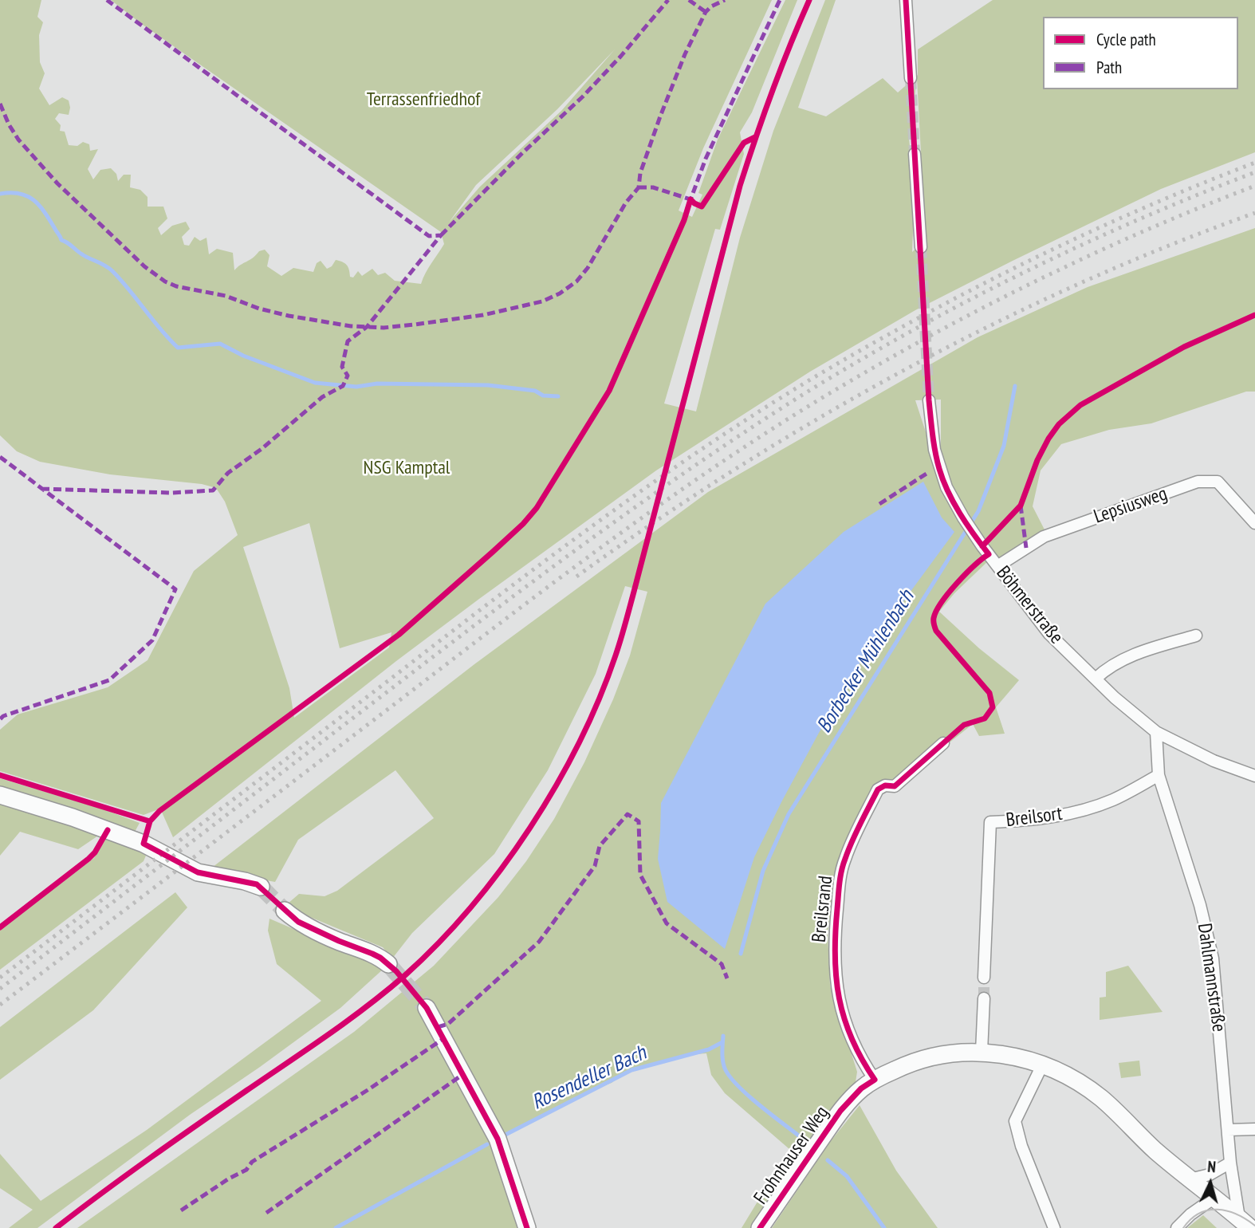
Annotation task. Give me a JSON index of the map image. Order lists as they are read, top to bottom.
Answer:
{
  "streets": {
    "street": [
      "Lepsiusweg",
      "Böhmerstraße",
      "Breilsort",
      "Breilsrand",
      "Dahlmannstraße",
      "Frohnhauser Weg"
    ]
  },
  "crossings": [
    ["Lepsiusweg", "Böhmerstraße"],
    ["Böhmerstraße", "Dahlmannstraße"],
    ["Breilsort", "Dahlmannstraße"],
    ["Breilsrand", "Frohnhauser Weg"],
    ["Dahlmannstraße", "Frohnhauser Weg"]
  ],
  "water": ["Borbecker Mühlenbach", "Rosendeller Bach"],
  "parks": ["Terrassenfriedhof", "NSG Kamptal"],
  "legend": ["Cycle path", "Path"],
  "north": "top"
}
